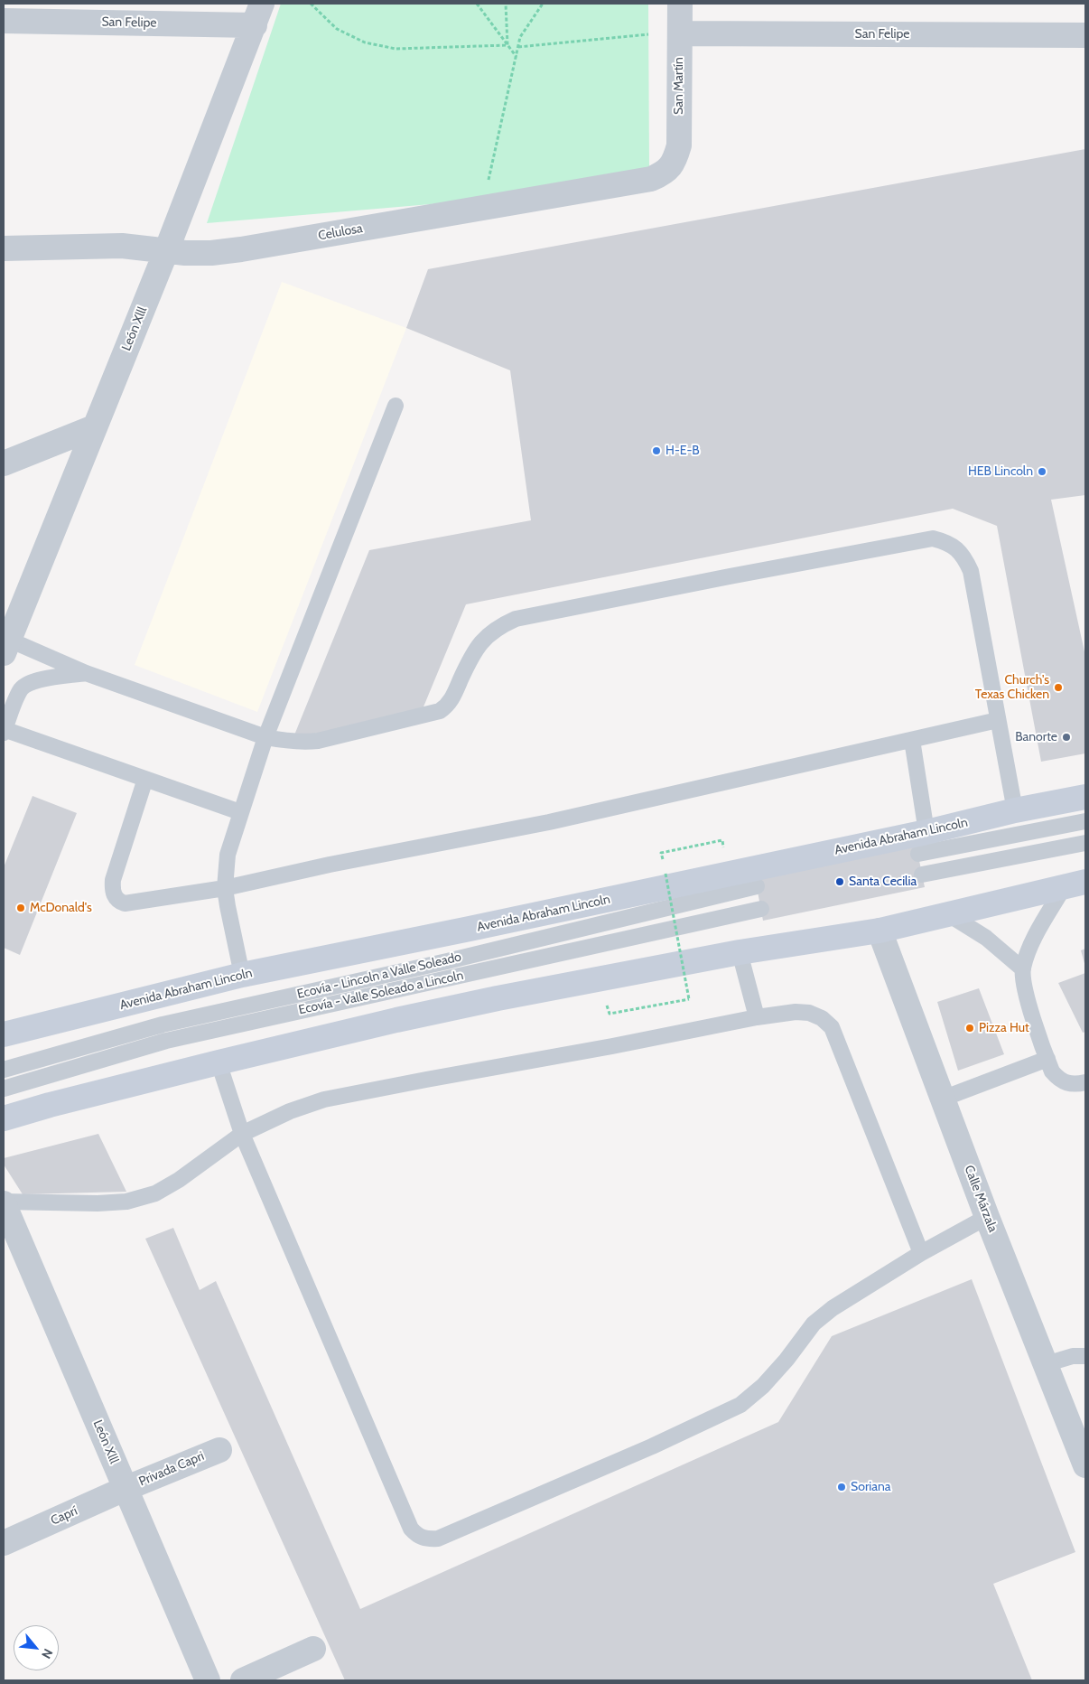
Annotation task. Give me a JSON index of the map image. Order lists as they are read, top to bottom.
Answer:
{
  "streets": {
    "main road": ["Avenida Abraham Lincoln"],
    "street": [
      "San Felipe",
      "San Martín",
      "Celulosa",
      "León Xlll",
      "Calle Márzala",
      "Privada Capri",
      "Caprí"
    ],
    "lane": ["Ecovía - Lincoln a Valle Soleado", "Ecovía - Valle Soleado a Lincoln"]
  },
  "crossings": [
    ["San Felipe", "San Martín"],
    ["San Felipe", "León Xlll"],
    ["San Martín", "Celulosa"],
    ["Celulosa", "León Xlll"],
    ["León Xlll", "Privada Capri"],
    ["León Xlll", "Caprí"],
    ["Privada Capri", "Caprí"]
  ],
  "places": [
    "H-E-B",
    "HEB Lincoln",
    "Church's Texas Chicken",
    "Banorte",
    "Santa Cecilia",
    "McDonald's",
    "Pizza Hut",
    "Soriana"
  ],
  "north": "bottom right"
}
